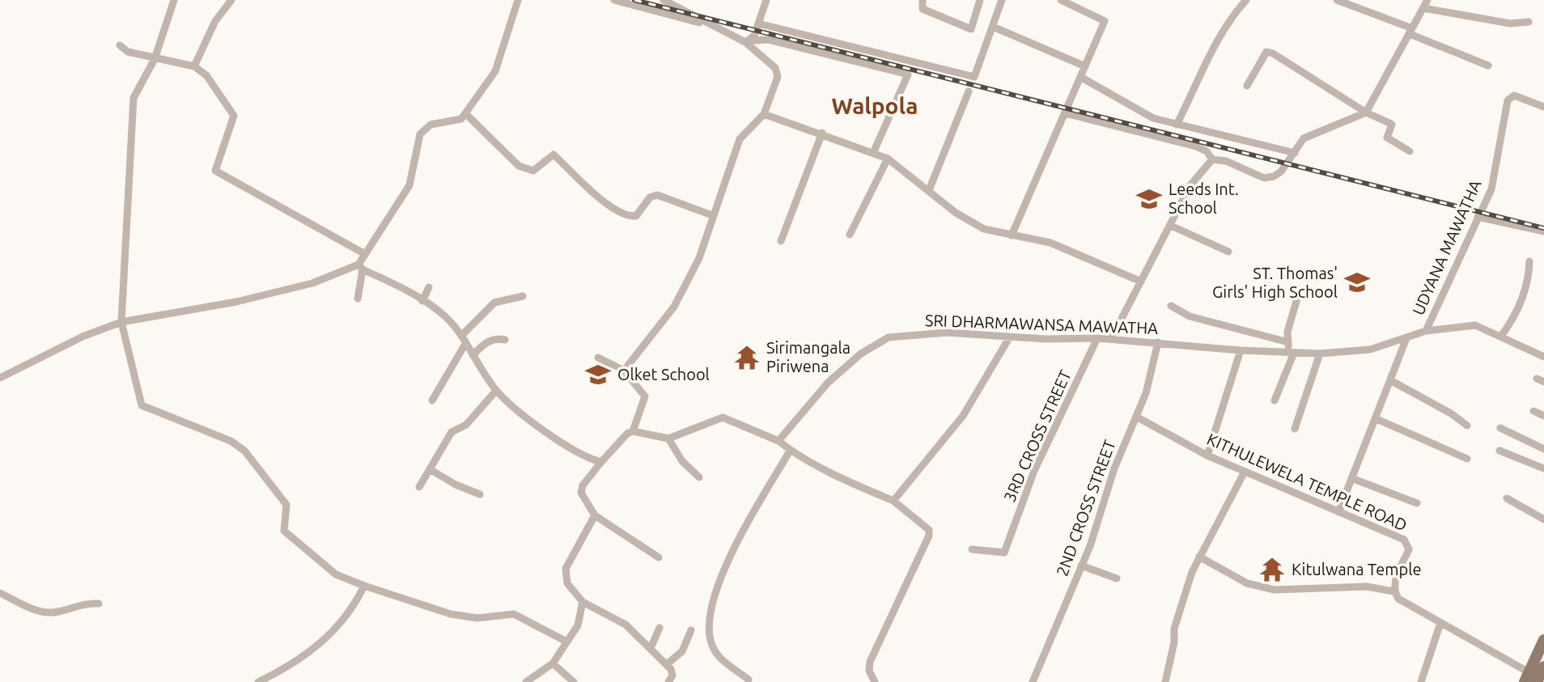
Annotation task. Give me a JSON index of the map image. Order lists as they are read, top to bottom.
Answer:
{
  "streets": {
    "street": [
      "UDYANA MAWATHA",
      "SRI DHARMAWANSA MAWATHA",
      "3RD CROSS STREET",
      "KITHULEWELA TEMPLE ROAD",
      "2ND CROSS STREET"
    ]
  },
  "crossings": [
    ["UDYANA MAWATHA", "SRI DHARMAWANSA MAWATHA"],
    ["SRI DHARMAWANSA MAWATHA", "3RD CROSS STREET"],
    ["SRI DHARMAWANSA MAWATHA", "2ND CROSS STREET"],
    ["KITHULEWELA TEMPLE ROAD", "2ND CROSS STREET"]
  ],
  "districts": ["Walpola"],
  "places": {
    "school or university": ["Leeds Int. School", "ST. Thomas' Girls' High School", "Olket School"],
    "temple": ["Sirimangala Piriwena", "Kitulwana Temple"]
  }
}
